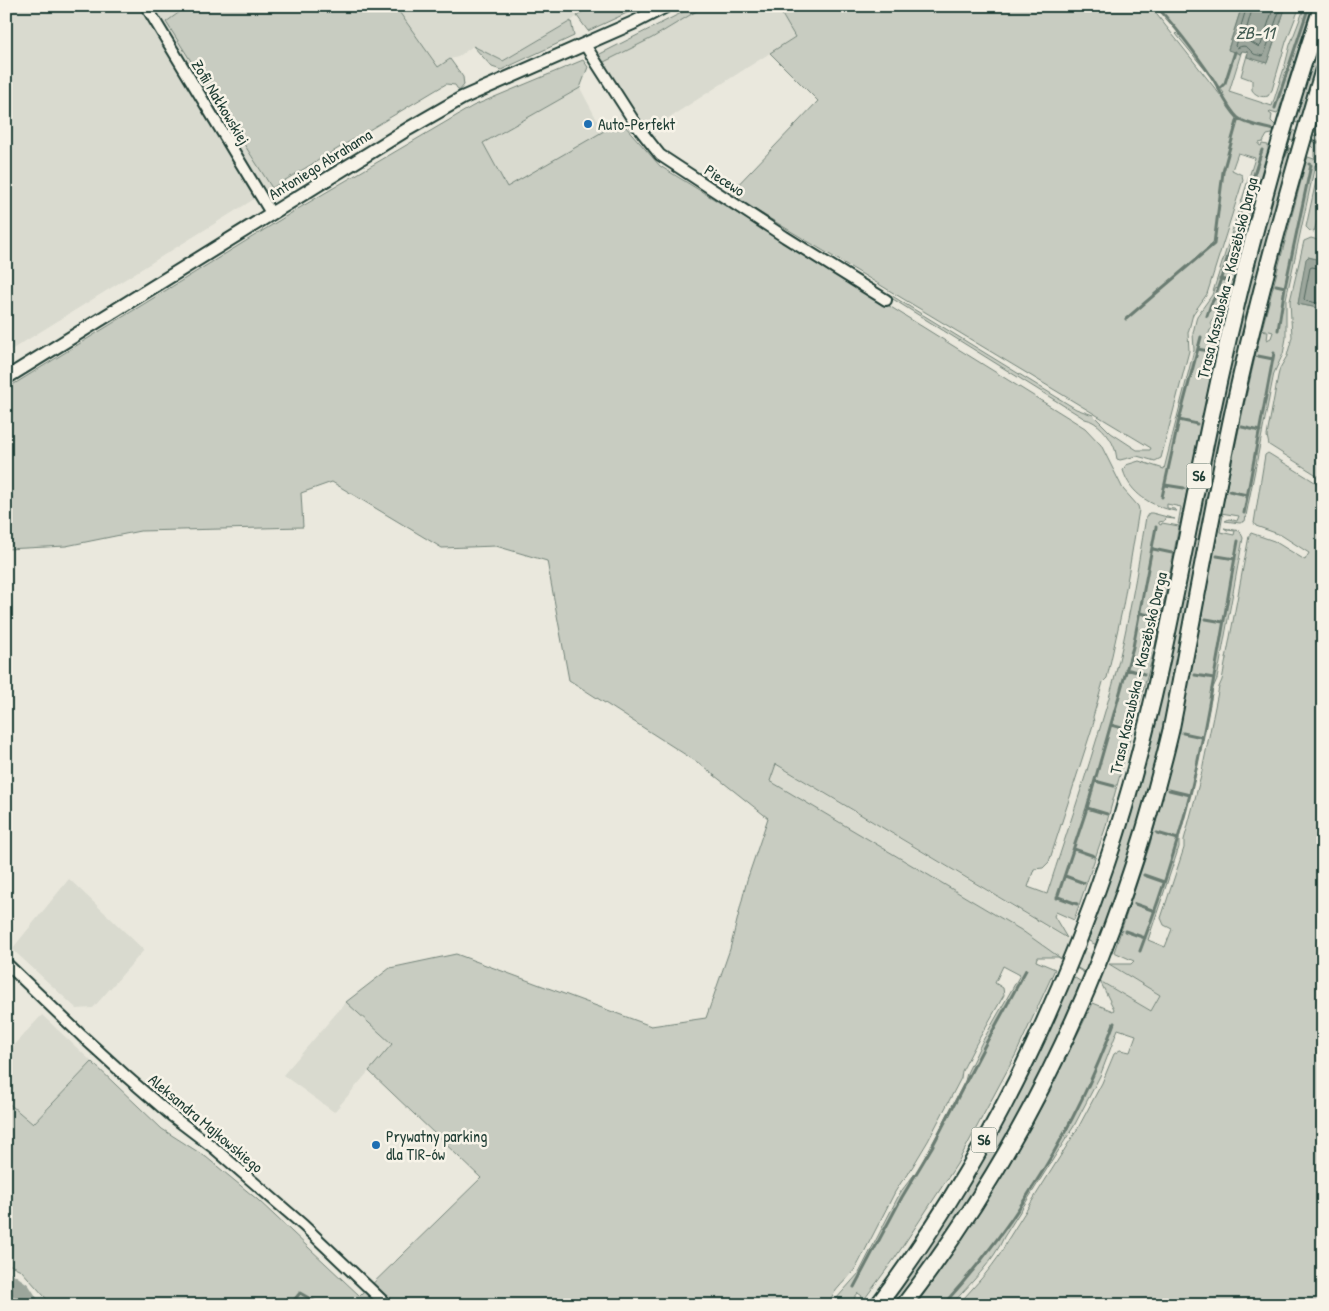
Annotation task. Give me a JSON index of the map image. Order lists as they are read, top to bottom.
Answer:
{
  "streets": {
    "highway": ["Trasa Kaszubska – Kaszëbskô Darga", "S6"],
    "main road": ["Antoniego Abrahama"],
    "street": ["Zofii Nałkowskiej", "Piecewo", "Aleksandra Majkowskiego"]
  },
  "crossings": [
    ["Zofii Nałkowskiej", "Antoniego Abrahama"],
    ["Antoniego Abrahama", "Piecewo"]
  ],
  "water": ["ZB-11"],
  "places": ["Auto-Perfekt", "Prywatny parking dla TIR-ów"]
}
